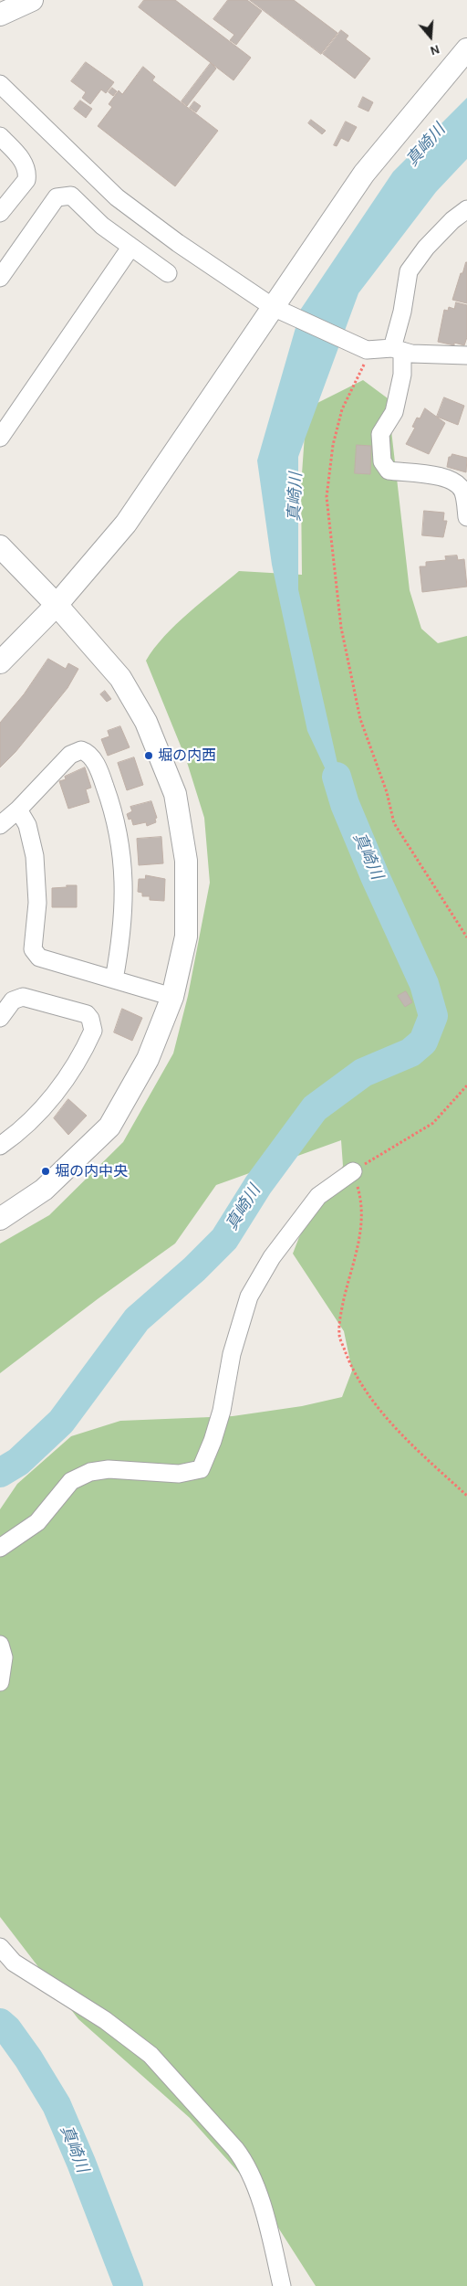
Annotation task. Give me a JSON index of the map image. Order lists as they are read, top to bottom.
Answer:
{
  "water": ["真崎川"],
  "places": ["堀の内西", "堀の内中央"],
  "north": "bottom"
}
